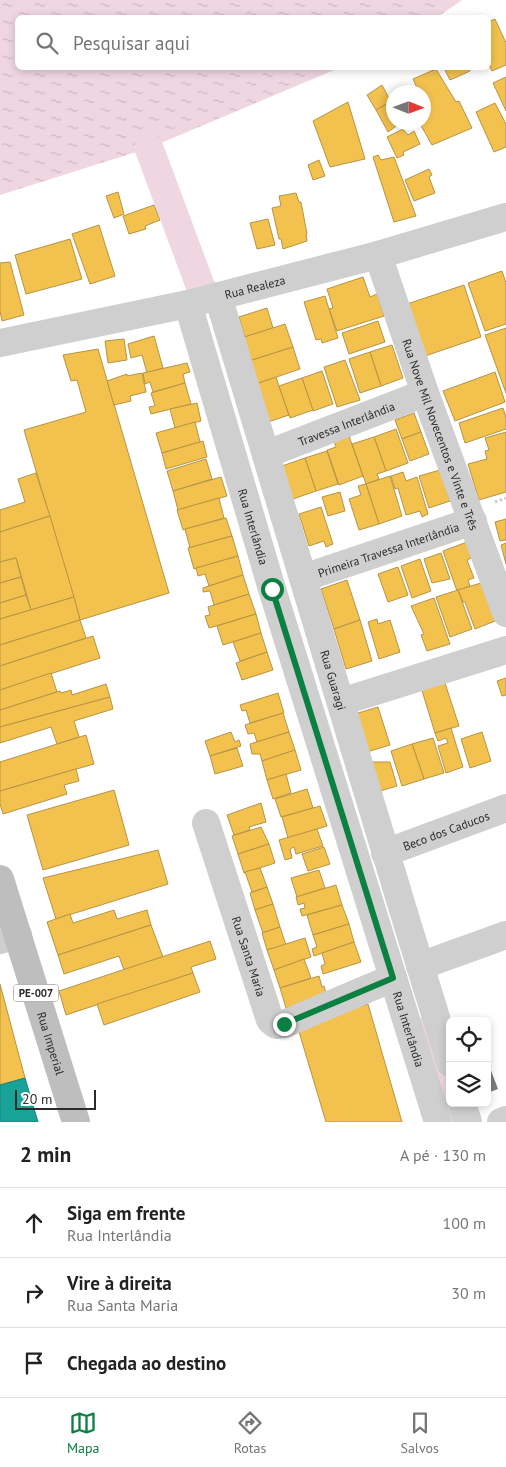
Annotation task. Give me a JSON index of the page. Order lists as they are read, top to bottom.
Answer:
{
  "streets": {
    "highway": ["PE-007", "Rua Imperial"],
    "street": [
      "Rua Realeza",
      "Travessa Interlândia",
      "Rua Nove Mil Novecentos e Vinte e Três",
      "Rua Interlândia",
      "Primeira Travessa Interlândia",
      "Rua Guaragi",
      "Beco dos Caducos",
      "Rua Santa Maria"
    ]
  },
  "crossings": [
    ["Rua Realeza", "Rua Nove Mil Novecentos e Vinte e Três"],
    ["Rua Realeza", "Rua Interlândia"],
    ["Rua Realeza", "Rua Guaragi"],
    ["Travessa Interlândia", "Rua Nove Mil Novecentos e Vinte e Três"],
    ["Travessa Interlândia", "Rua Guaragi"],
    ["Rua Nove Mil Novecentos e Vinte e Três", "Primeira Travessa Interlândia"],
    ["Rua Interlândia", "Rua Santa Maria"],
    ["Primeira Travessa Interlândia", "Rua Guaragi"],
    ["Rua Guaragi", "Beco dos Caducos"]
  ],
  "scale_bar": "20 m",
  "north": "right",
  "page": {
    "search": "Pesquisar aqui",
    "scale": "20 m",
    "heading": ["2 min", "A pé · 130 m"],
    "list": [
      ["Siga em frente", "Rua Interlândia", "100 m"],
      ["Vire à direita", "Rua Santa Maria", "30 m"],
      "Chegada ao destino"
    ],
    "nav": ["Mapa", "Rotas", "Salvos"]
  }
}
